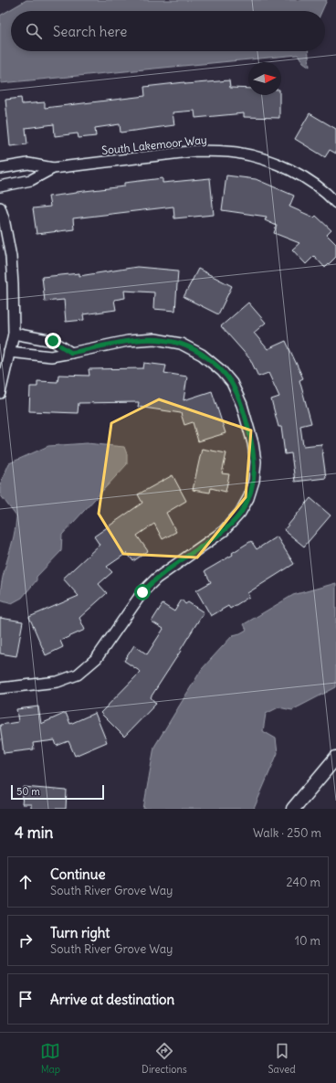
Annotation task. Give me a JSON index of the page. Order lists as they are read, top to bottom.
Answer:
{
  "streets": {
    "street": ["South Lakemoor Way"]
  },
  "scale_bar": "50 m",
  "north": "right",
  "page": {
    "search": "Search here",
    "scale": "50 m",
    "heading": ["4 min", "Walk · 250 m"],
    "list": [
      ["Continue", "South River Grove Way", "240 m"],
      ["Turn right", "South River Grove Way", "10 m"],
      "Arrive at destination"
    ],
    "nav": ["Map", "Directions", "Saved"]
  }
}
